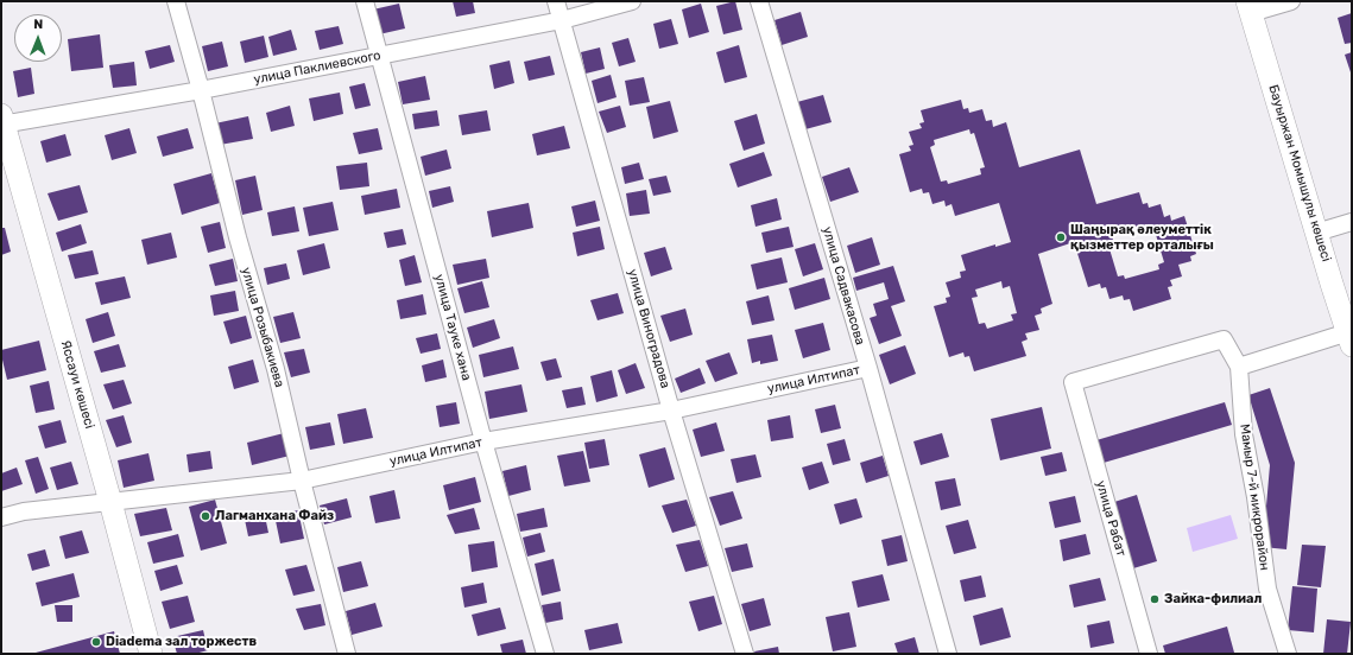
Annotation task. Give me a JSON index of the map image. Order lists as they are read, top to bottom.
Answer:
{
  "streets": {
    "main road": ["Бауыржан Момышұлы көшесі", "Яссауи көшесі"],
    "street": [
      "улица Паклиевского",
      "улица Садвакасова",
      "улица Розыбакиева",
      "улица Тауке хана",
      "улица Виноградова",
      "улица Илтипат",
      "Мамыр 7-й микрорайон",
      "улица Рабат"
    ]
  },
  "crossings": [
    ["улица Паклиевского", "улица Розыбакиева"],
    ["улица Паклиевского", "улица Тауке хана"],
    ["улица Паклиевского", "улица Виноградова"],
    ["улица Паклиевского", "Яссауи көшесі"],
    ["улица Садвакасова", "улица Илтипат"],
    ["улица Розыбакиева", "улица Илтипат"],
    ["улица Тауке хана", "улица Илтипат"],
    ["улица Виноградова", "улица Илтипат"],
    ["улица Илтипат", "Яссауи көшесі"],
    ["Мамыр 7-й микрорайон", "улица Рабат"]
  ],
  "places": [
    "Шаңырақ әлеуметтік қызметтер орталығы",
    "Лагманхана Файз",
    "Зайка-филиал",
    "Diadema зал торжеств"
  ],
  "north": "top"
}
